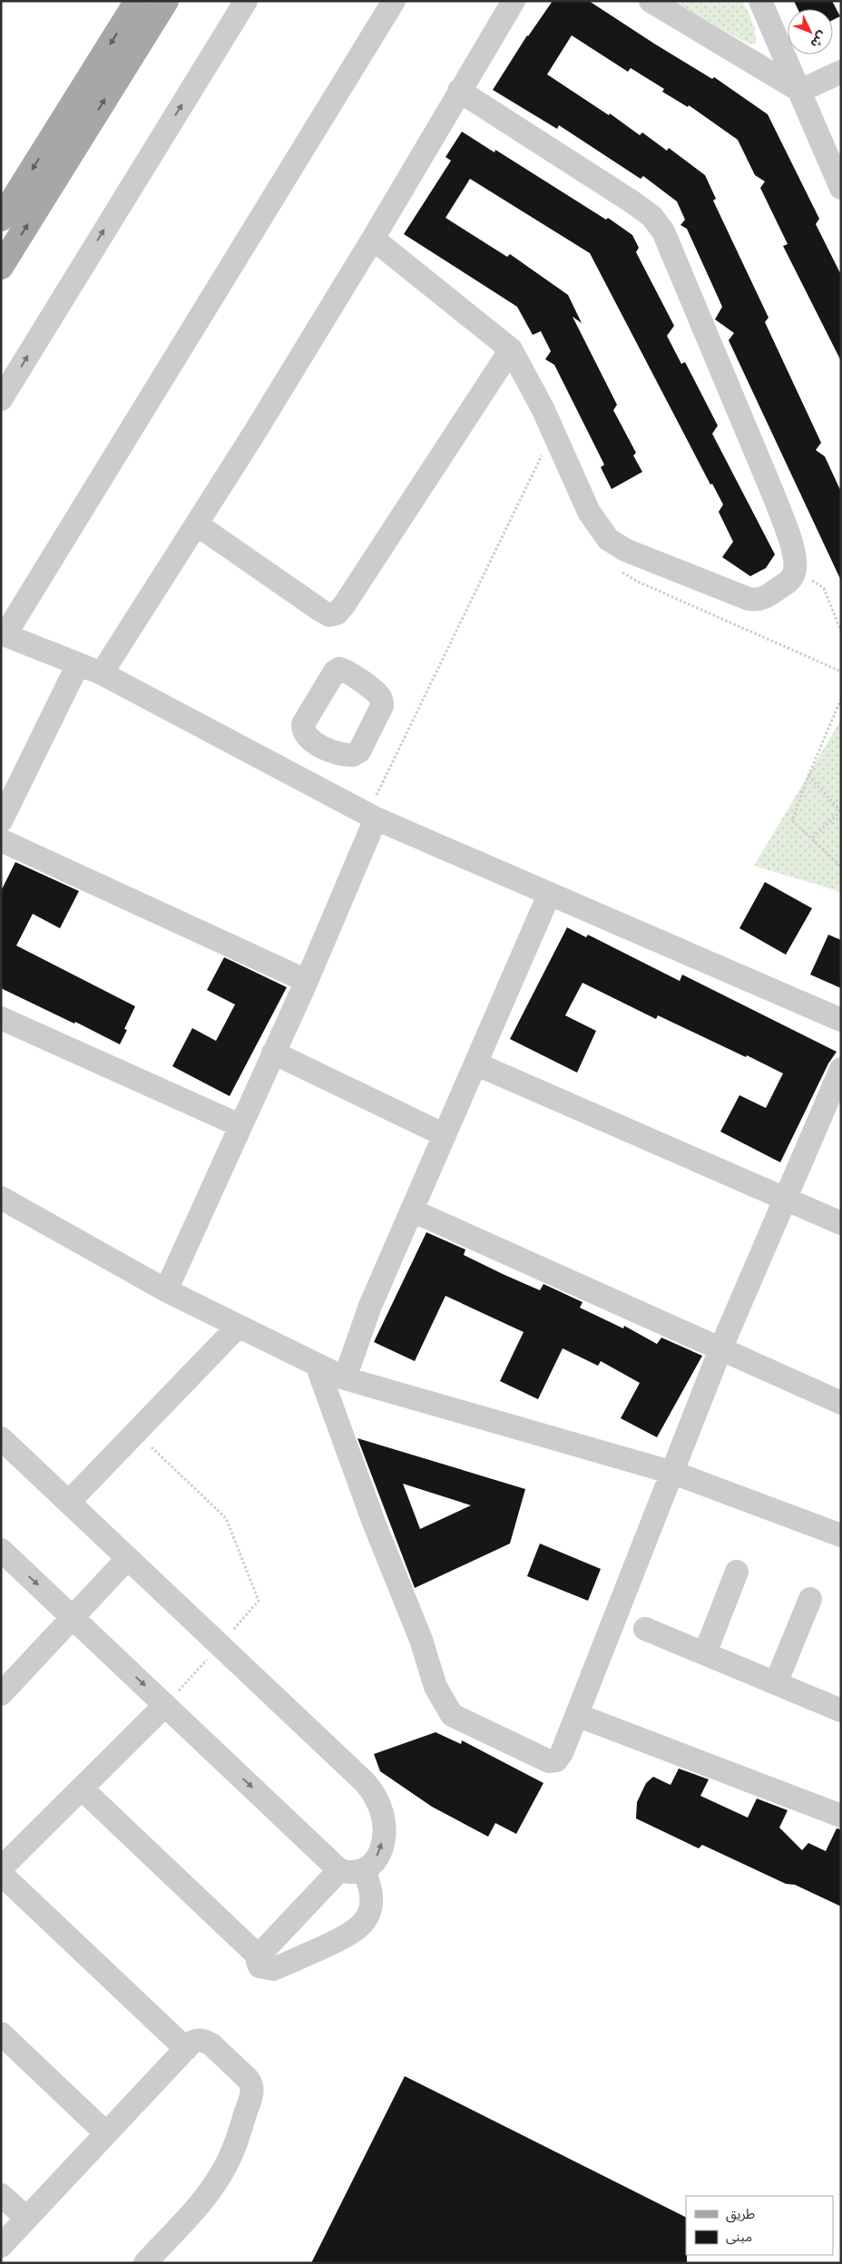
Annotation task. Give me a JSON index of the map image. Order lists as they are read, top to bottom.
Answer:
{
  "legend": ["طريق", "مبنى"],
  "north": "bottom right"
}
